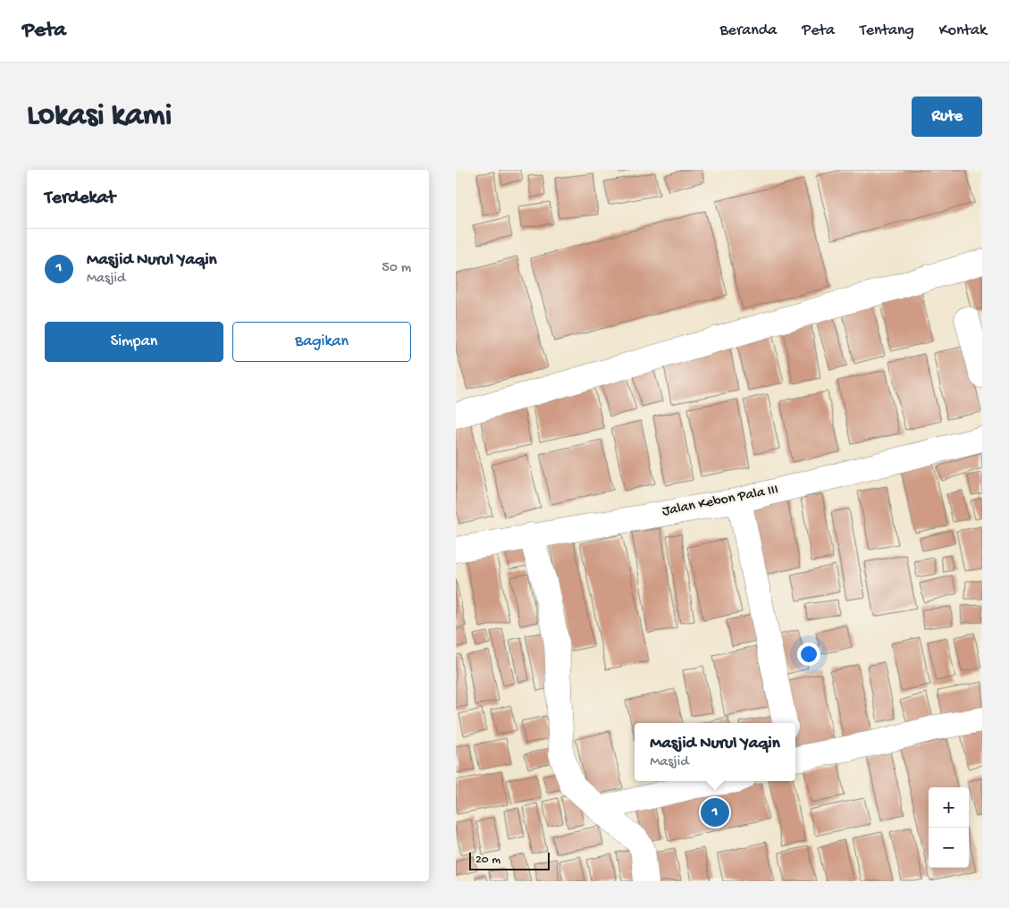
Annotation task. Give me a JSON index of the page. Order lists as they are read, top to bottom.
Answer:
{
  "streets": {
    "street": ["Jalan Kebon Pala III"]
  },
  "scale_bar": "20 m",
  "page": {
    "header": "Peta",
    "nav": [
      "Beranda",
      "Peta",
      "Tentang",
      "Kontak"
    ],
    "buttons": [
      "Rute",
      ["Simpan", "Bagikan"]
    ],
    "title": "Lokasi kami",
    "heading": "Terdekat",
    "list": [
      {
        "mark": "1",
        "name": "Masjid Nurul Yaqin",
        "note": "Masjid",
        "value": "50 m"
      }
    ],
    "popup": ["Masjid Nurul Yaqin", "Masjid"],
    "map_buttons": ["+", "−"],
    "pins": "1",
    "scale": "20 m"
  }
}
